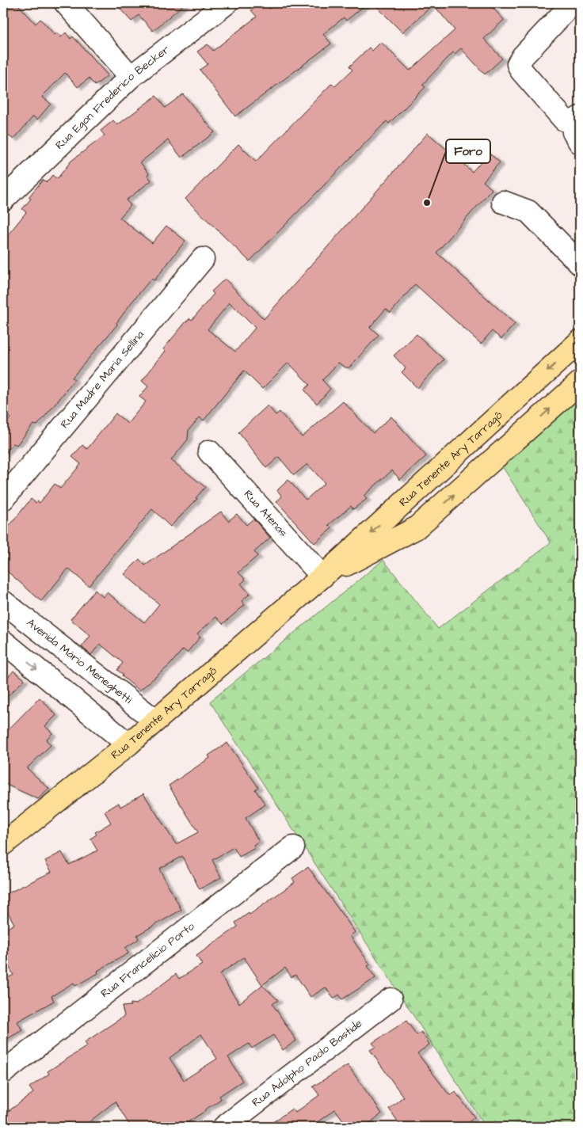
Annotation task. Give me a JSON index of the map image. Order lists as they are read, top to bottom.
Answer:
{
  "streets": {
    "main road": ["Rua Tenente Ary Tarragô"],
    "street": [
      "Rua Egon Frederico Becker",
      "Rua Madre Maria Sellina",
      "Rua Atenas",
      "Avenida Mário Meneghetti",
      "Rua Francelício Porto",
      "Rua Adolpho Paolo Bastide"
    ]
  },
  "crossings": [
    ["Rua Tenente Ary Tarragô", "Rua Atenas"],
    ["Rua Tenente Ary Tarragô", "Avenida Mário Meneghetti"]
  ],
  "places": ["Foro"]
}
